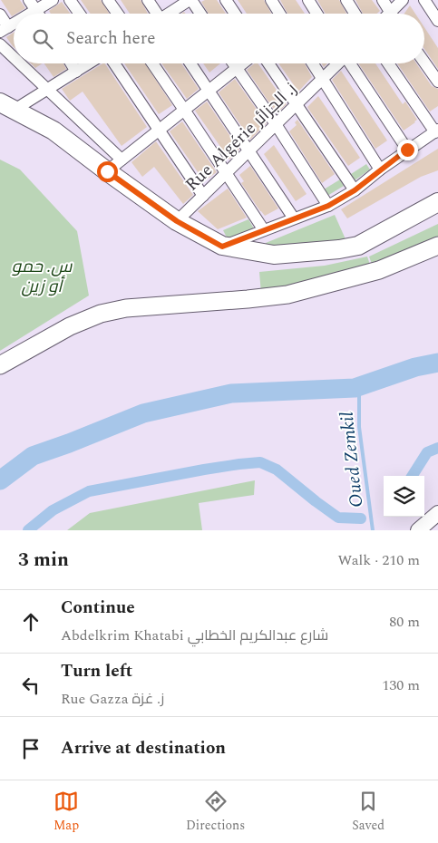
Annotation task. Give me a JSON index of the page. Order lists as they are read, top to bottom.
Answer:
{
  "streets": {
    "street": ["Rue Algérie ز. الجزائر"]
  },
  "water": ["Oued Zemkil"],
  "parks": ["س. حمو أو زين"],
  "page": {
    "search": "Search here",
    "heading": ["3 min", "Walk · 210 m"],
    "list": [
      ["Continue", "Abdelkrim Khatabi شارع عبدالكريم الخطابي", "80 m"],
      ["Turn left", "Rue Gazza ز. غزة", "130 m"],
      "Arrive at destination"
    ],
    "nav": ["Map", "Directions", "Saved"]
  }
}
